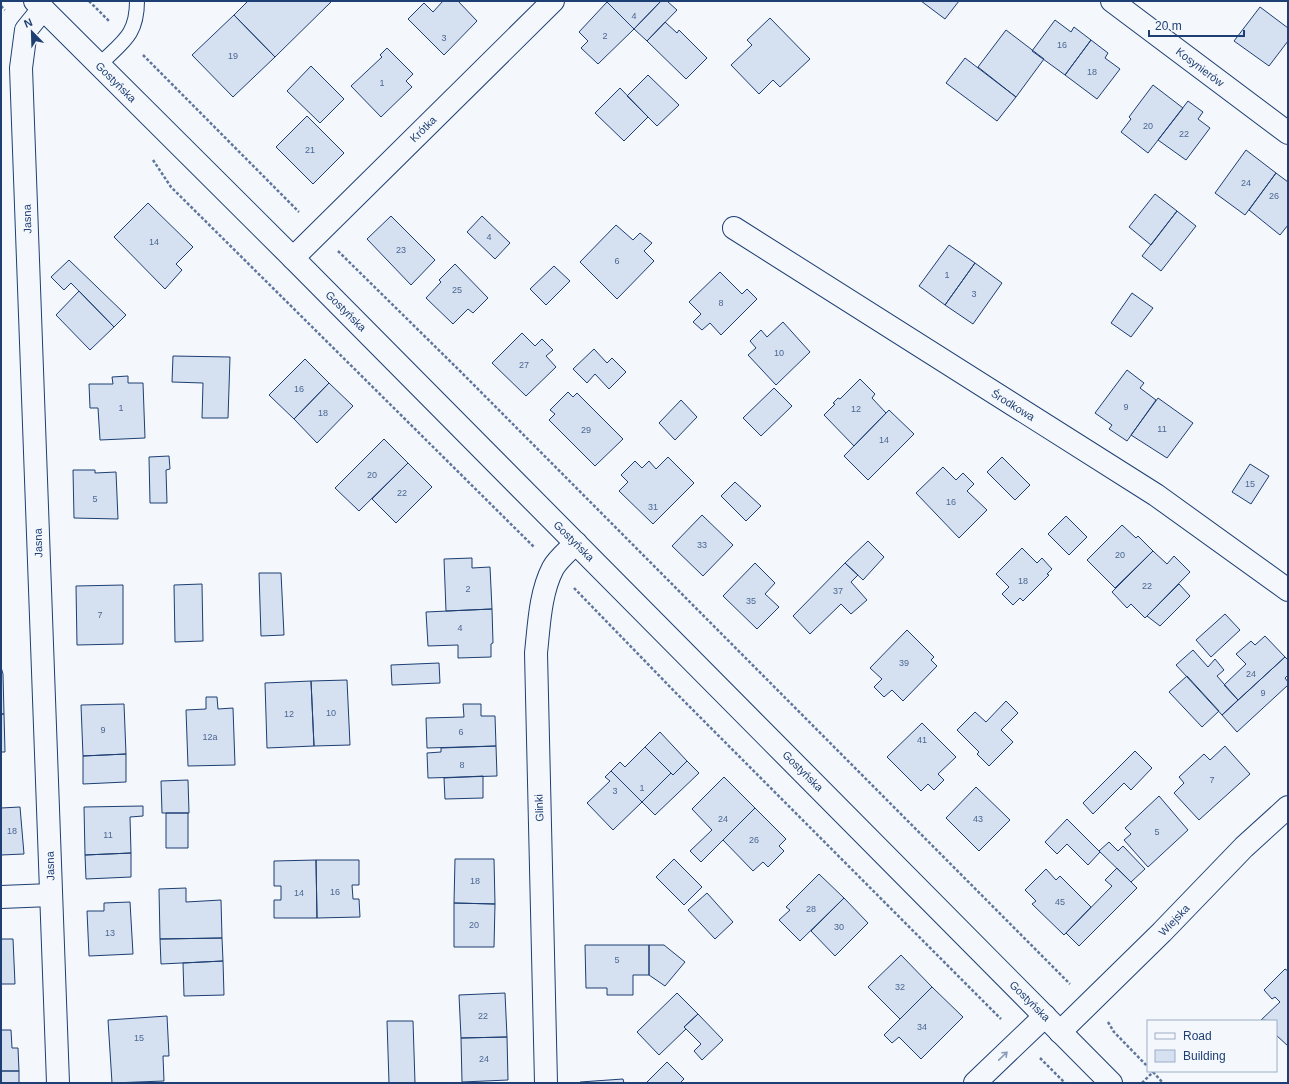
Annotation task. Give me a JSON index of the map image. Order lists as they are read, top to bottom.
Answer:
{
  "streets": {
    "street": [
      "Kosynierów",
      "Gostyńska",
      "Krótka",
      "Jasna",
      "Środkowa",
      "Glinki",
      "Wiejska"
    ]
  },
  "crossings": [
    ["Gostyńska", "Krótka"],
    ["Gostyńska", "Glinki"],
    ["Gostyńska", "Wiejska"]
  ],
  "house_numbers": [
    "4",
    "2",
    "3",
    "16",
    "19",
    "18",
    "1",
    "20",
    "22",
    "21",
    "24",
    "26",
    "4",
    "14",
    "23",
    "6",
    "1",
    "25",
    "3",
    "8",
    "10",
    "27",
    "16",
    "9",
    "1",
    "12",
    "18",
    "11",
    "29",
    "14",
    "20",
    "15",
    "22",
    "5",
    "16",
    "31",
    "33",
    "20",
    "18",
    "22",
    "2",
    "37",
    "35",
    "7",
    "4",
    "39",
    "24",
    "9",
    "10",
    "12",
    "9",
    "6",
    "12a",
    "41",
    "8",
    "7",
    "1",
    "3",
    "24",
    "43",
    "18",
    "5",
    "11",
    "26",
    "18",
    "16",
    "14",
    "45",
    "28",
    "20",
    "30",
    "13",
    "5",
    "32",
    "22",
    "34",
    "15",
    "24"
  ],
  "legend": ["Road", "Building"],
  "scale_bar": "20 m",
  "north": "top left"
}
